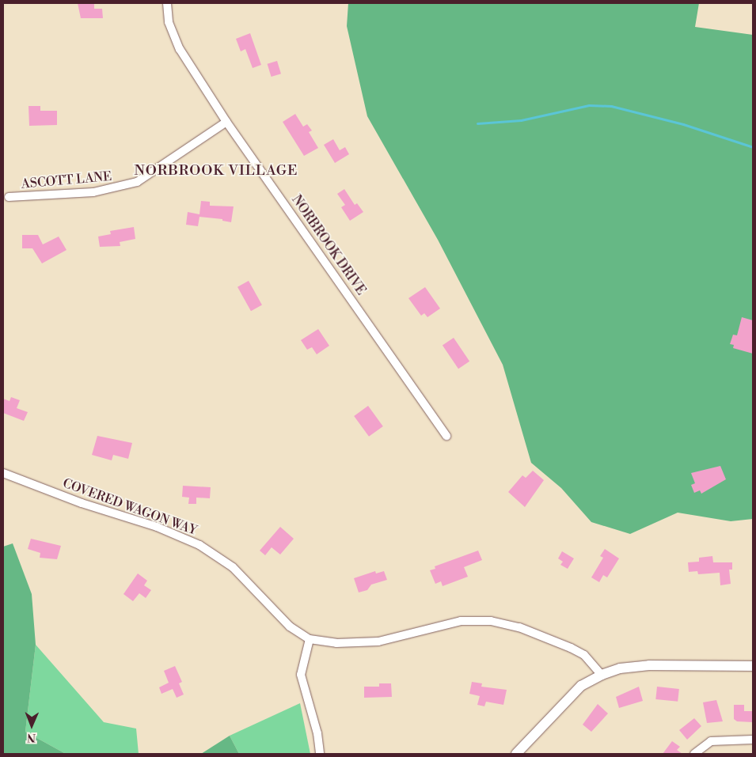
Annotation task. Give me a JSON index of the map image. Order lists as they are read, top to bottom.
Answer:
{
  "streets": {
    "street": ["ASCOTT LANE", "NORBROOK DRIVE", "COVERED WAGON WAY"]
  },
  "crossings": [
    ["ASCOTT LANE", "NORBROOK DRIVE"]
  ],
  "districts": ["NORBROOK VILLAGE"],
  "north": "bottom"
}
